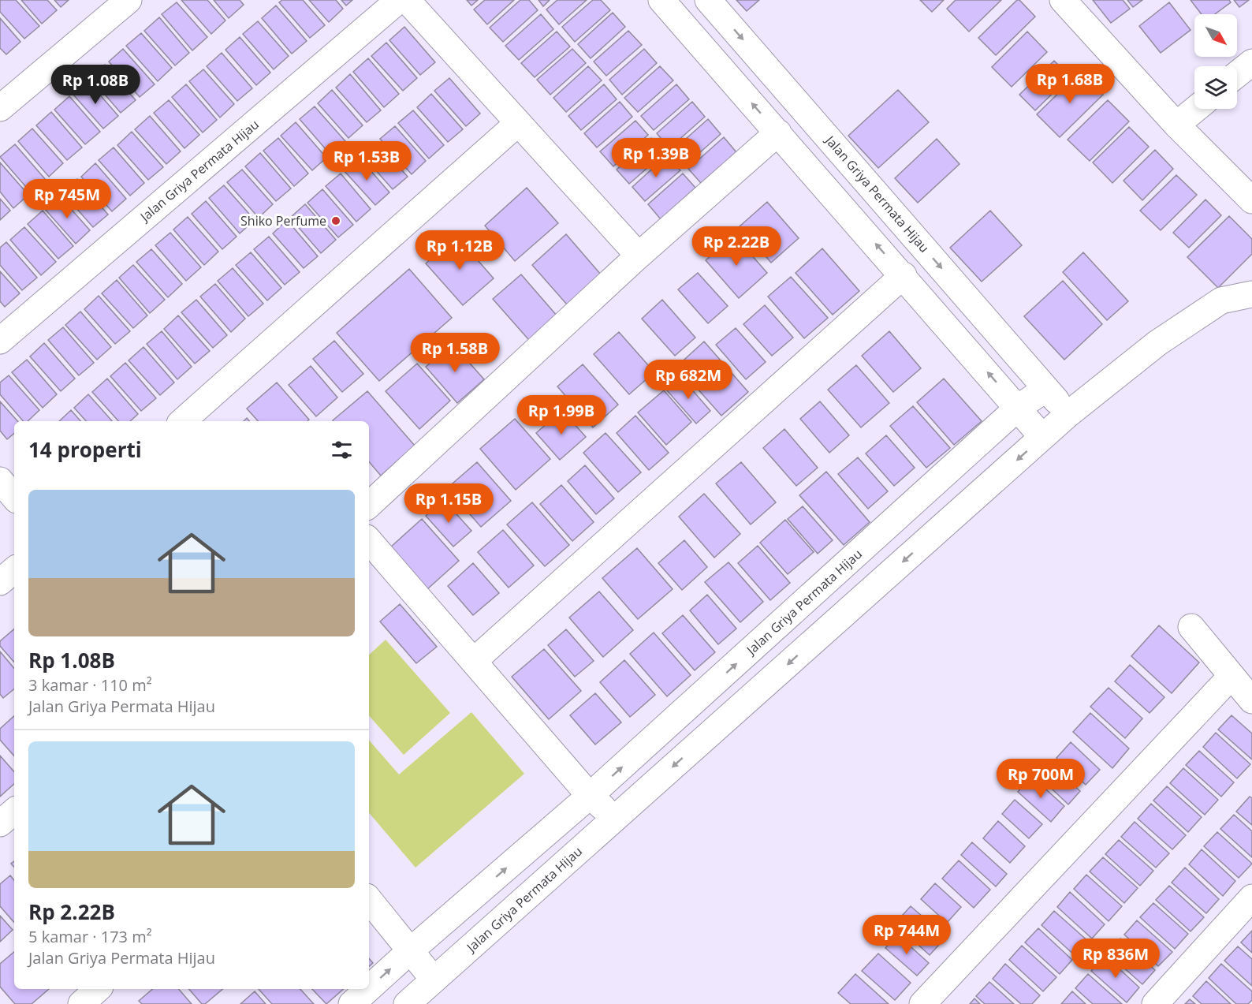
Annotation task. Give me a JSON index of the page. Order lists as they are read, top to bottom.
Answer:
{
  "streets": {
    "street": ["Jalan Griya Permata Hijau"]
  },
  "places": ["Shiko Perfume"],
  "north": "bottom right",
  "page": {
    "price": [
      "Rp 1.68B",
      "Rp 1.08B",
      "Rp 1.39B",
      "Rp 1.53B",
      "Rp 745M",
      "Rp 2.22B",
      "Rp 1.12B",
      "Rp 1.58B",
      "Rp 682M",
      "Rp 1.99B",
      "Rp 1.15B",
      "Rp 700M",
      "Rp 744M",
      "Rp 836M"
    ],
    "heading": "14 properti",
    "list": [
      {
        "name": "Rp 1.08B",
        "note": "3 kamar · 110 m² · Jalan Griya Permata Hijau"
      },
      {
        "name": "Rp 2.22B",
        "note": "5 kamar · 173 m² · Jalan Griya Permata Hijau"
      }
    ]
  }
}
